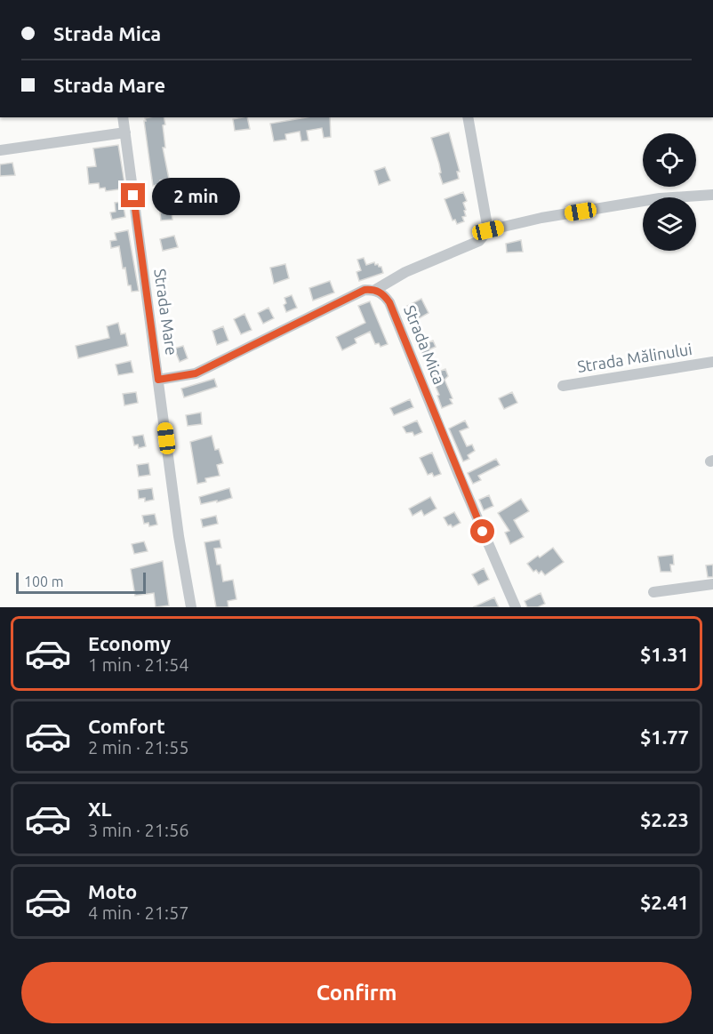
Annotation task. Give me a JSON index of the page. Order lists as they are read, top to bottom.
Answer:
{
  "streets": {
    "street": ["Strada Mare", "Strada Mica", "Strada Mălinului"]
  },
  "scale_bar": "100 m",
  "page": {
    "banner": ["Strada Mica", "Strada Mare"],
    "bubble": "2 min",
    "scale": "100 m",
    "list": [
      {
        "name": "Economy",
        "note": "1 min · 21:54",
        "value": "$1.31"
      },
      {
        "name": "Comfort",
        "note": "2 min · 21:55",
        "value": "$1.77"
      },
      {
        "name": "XL",
        "note": "3 min · 21:56",
        "value": "$2.23"
      },
      {
        "name": "Moto",
        "note": "4 min · 21:57",
        "value": "$2.41"
      }
    ],
    "buttons": "Confirm"
  }
}
